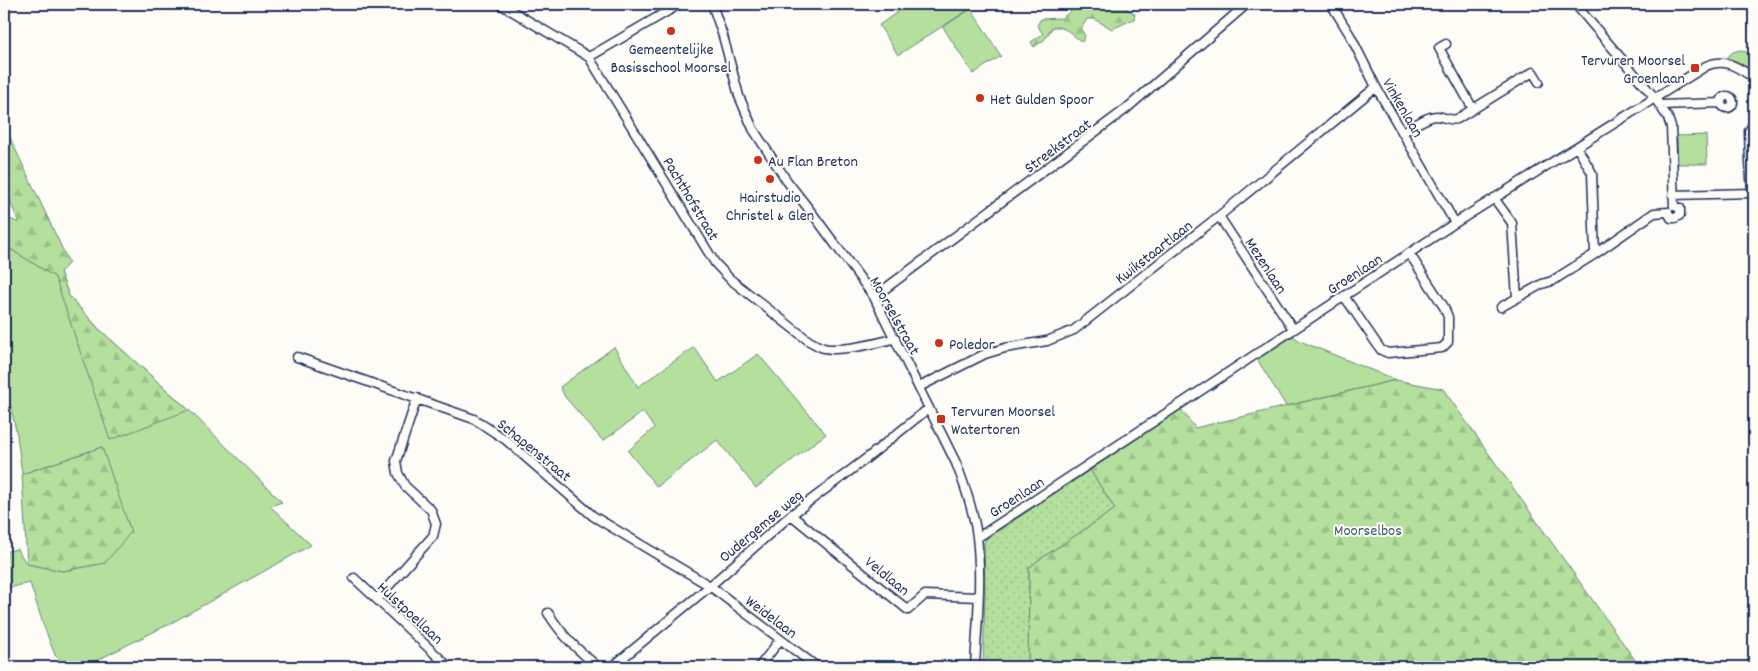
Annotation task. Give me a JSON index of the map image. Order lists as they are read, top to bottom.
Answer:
{
  "streets": {
    "street": [
      "Vinkenlaan",
      "Streekstraat",
      "Pachthofstraat",
      "Kwikstaartlaan",
      "Mezenlaan",
      "Groenlaan",
      "Moorselstraat",
      "Schapenstraat",
      "Oudergemse weg",
      "Veldlaan",
      "Hulstpoellaan",
      "Weidelaan"
    ]
  },
  "crossings": [
    ["Vinkenlaan", "Kwikstaartlaan"],
    ["Vinkenlaan", "Groenlaan"],
    ["Streekstraat", "Moorselstraat"],
    ["Pachthofstraat", "Moorselstraat"],
    ["Kwikstaartlaan", "Mezenlaan"],
    ["Kwikstaartlaan", "Moorselstraat"],
    ["Mezenlaan", "Groenlaan"],
    ["Groenlaan", "Moorselstraat"],
    ["Moorselstraat", "Oudergemse weg"],
    ["Moorselstraat", "Veldlaan"],
    ["Schapenstraat", "Oudergemse weg"],
    ["Schapenstraat", "Weidelaan"],
    ["Oudergemse weg", "Veldlaan"],
    ["Oudergemse weg", "Weidelaan"]
  ],
  "parks": ["Moorselbos"],
  "places": {
    "other": [
      "Gemeentelijke Basisschool Moorsel",
      "Het Gulden Spoor",
      "Au Flan Breton",
      "Hairstudio Christel & Glen",
      "Poledor"
    ],
    "transit": ["Tervuren Moorsel Groenlaan", "Tervuren Moorsel Watertoren"]
  }
}
